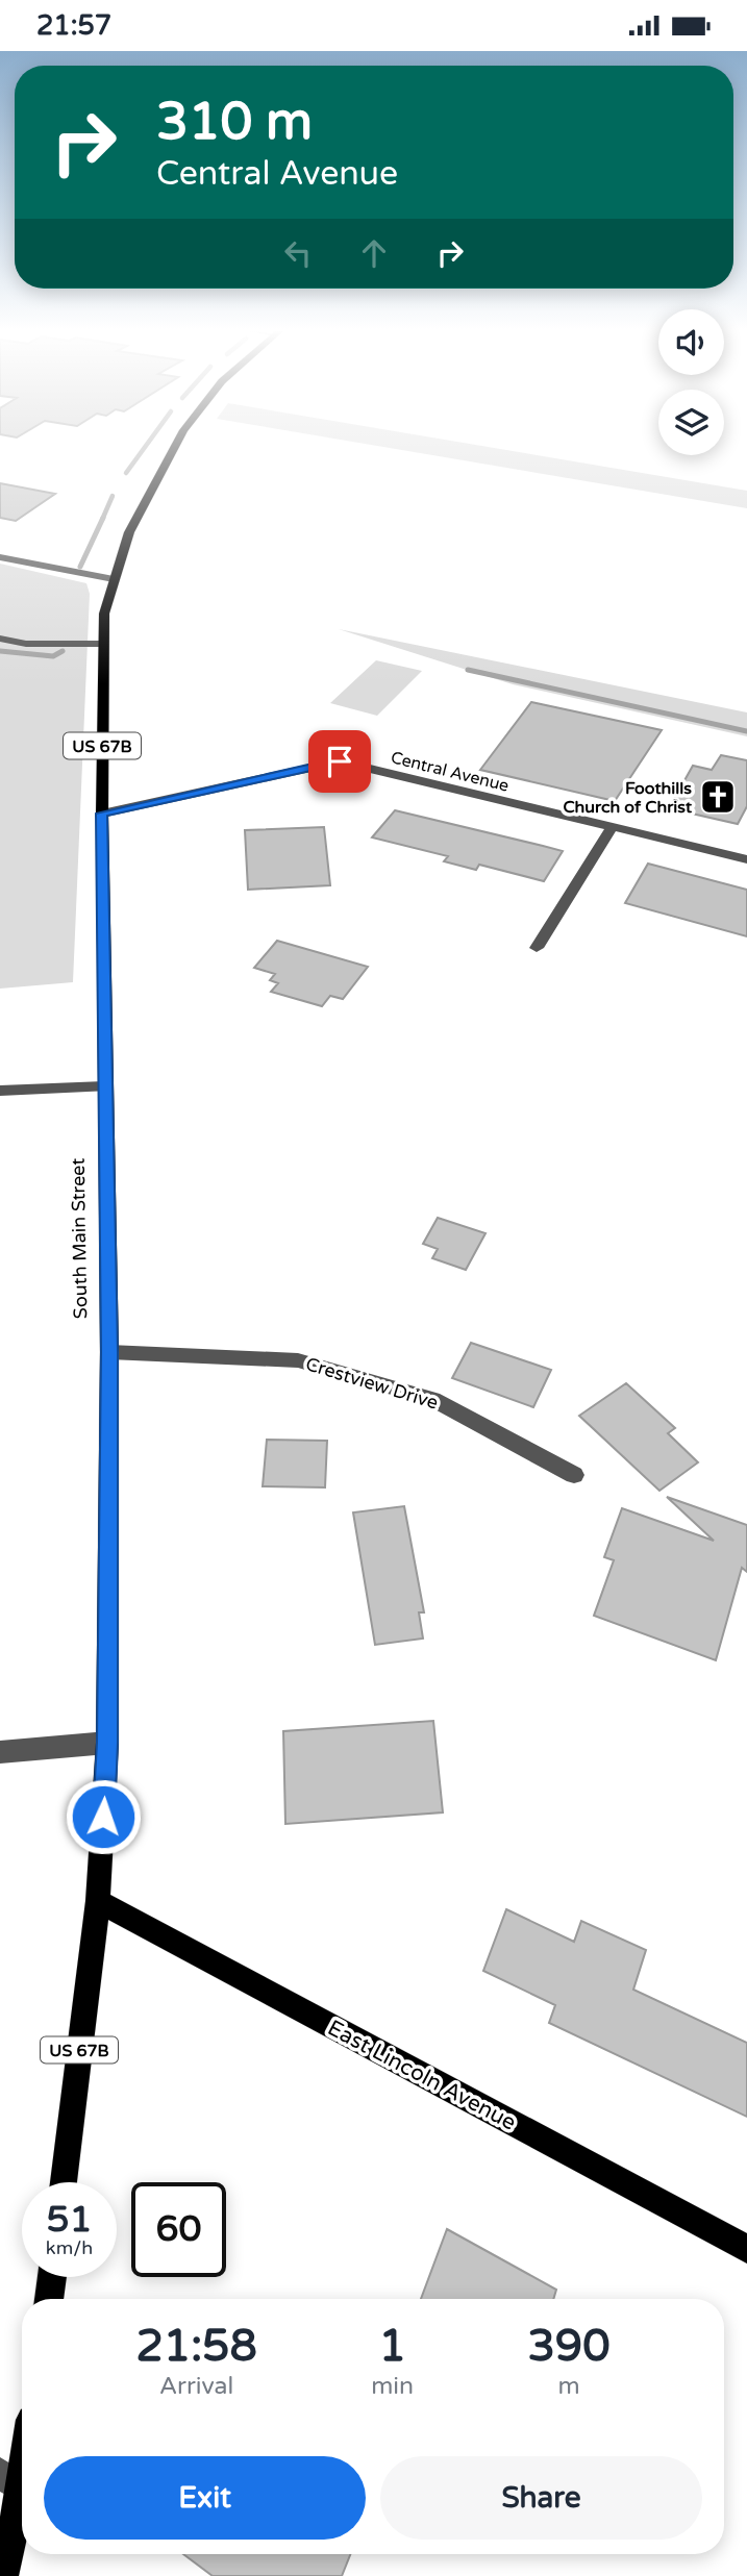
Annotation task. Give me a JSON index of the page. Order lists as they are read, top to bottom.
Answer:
{
  "streets": {
    "main road": ["US 67B", "South Main Street", "East Lincoln Avenue"],
    "street": ["Central Avenue", "Crestview Drive"]
  },
  "crossings": [
    ["Central Avenue", "South Main Street"],
    ["South Main Street", "Crestview Drive"],
    ["South Main Street", "East Lincoln Avenue"]
  ],
  "places": {
    "church": ["Foothills Church of Christ"]
  },
  "page": {
    "status": "21:57",
    "turn": ["310 m", "Central Avenue"],
    "speed": "51 km/h",
    "limit": "60",
    "eta": [
      "21:58",
      "Arrival",
      "1",
      "min",
      "390",
      "m"
    ],
    "buttons": ["Exit", "Share"]
  }
}
